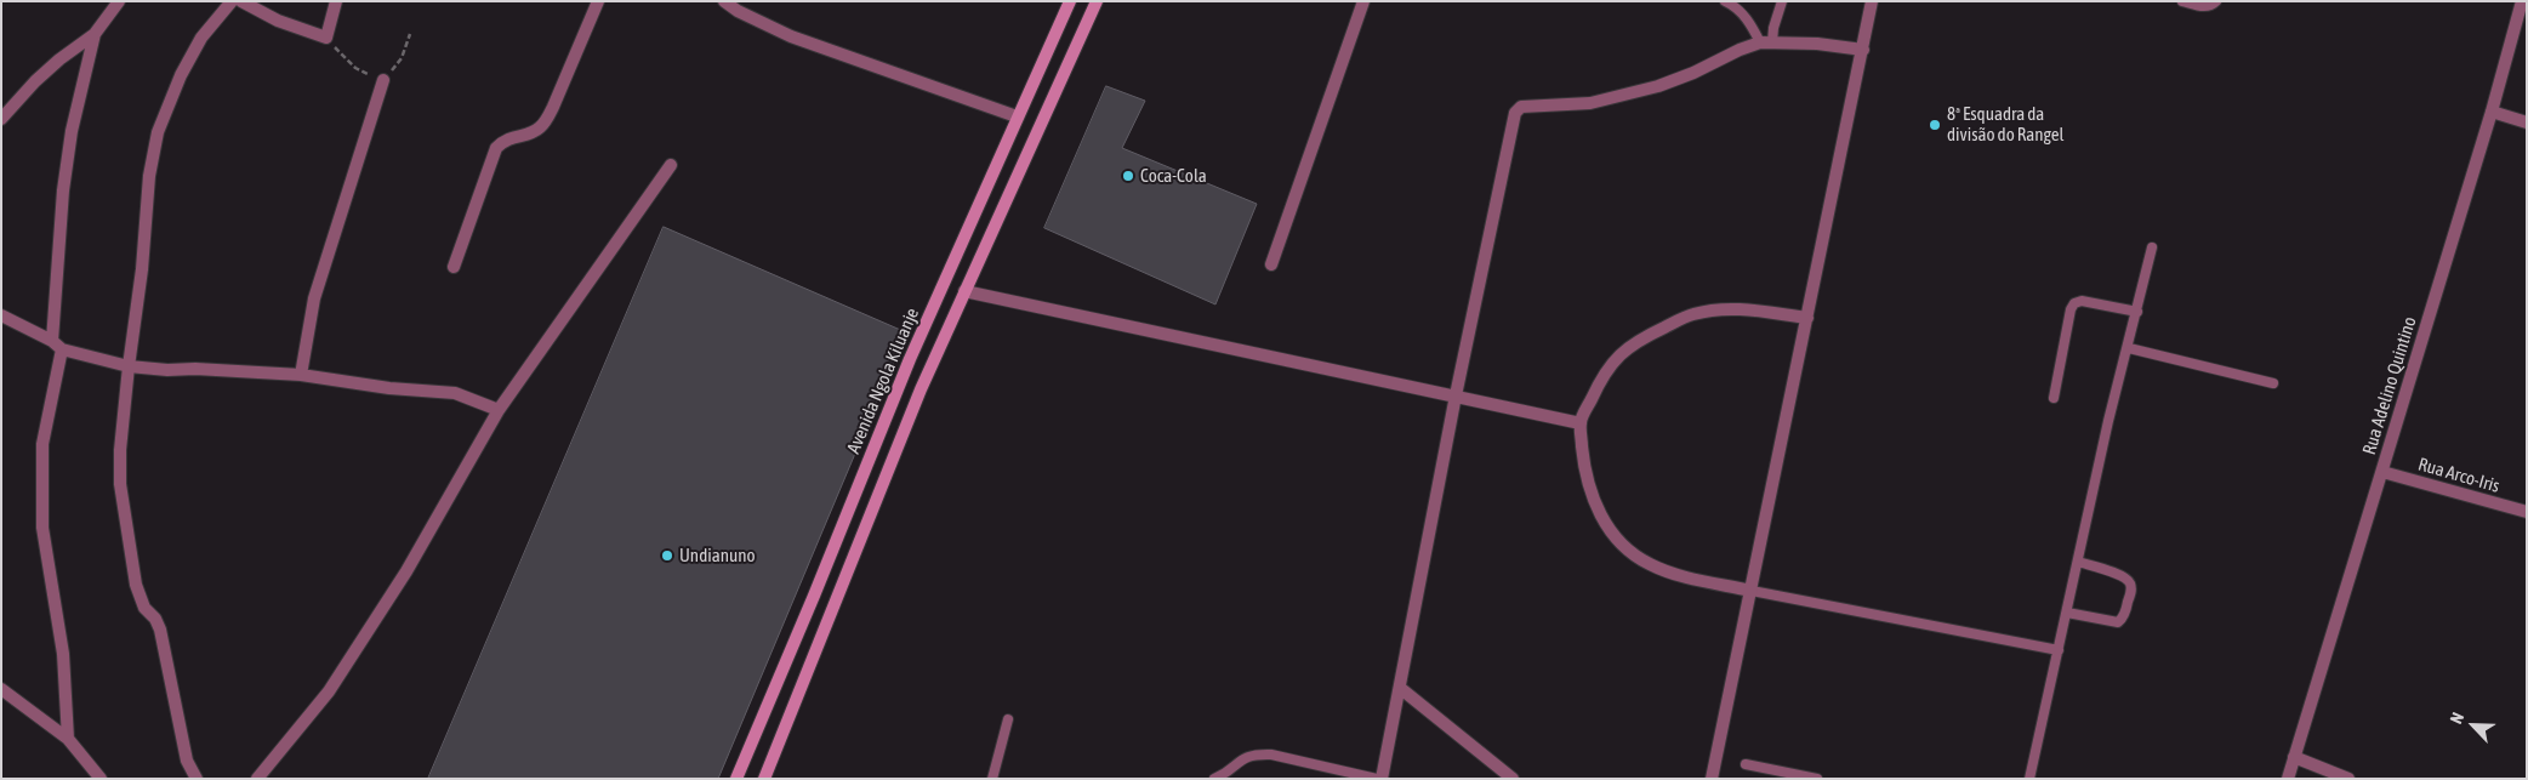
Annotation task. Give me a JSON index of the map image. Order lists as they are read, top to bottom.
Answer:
{
  "streets": {
    "main road": ["Avenida Ngola Kiluanje"],
    "street": ["Rua Adelino Quintino", "Rua Arco-Iris"]
  },
  "crossings": [
    ["Rua Adelino Quintino", "Rua Arco-Iris"]
  ],
  "places": ["8ª Esquadra da divisão do Rangel", "Coca-Cola", "Undianuno"],
  "north": "top left"
}
